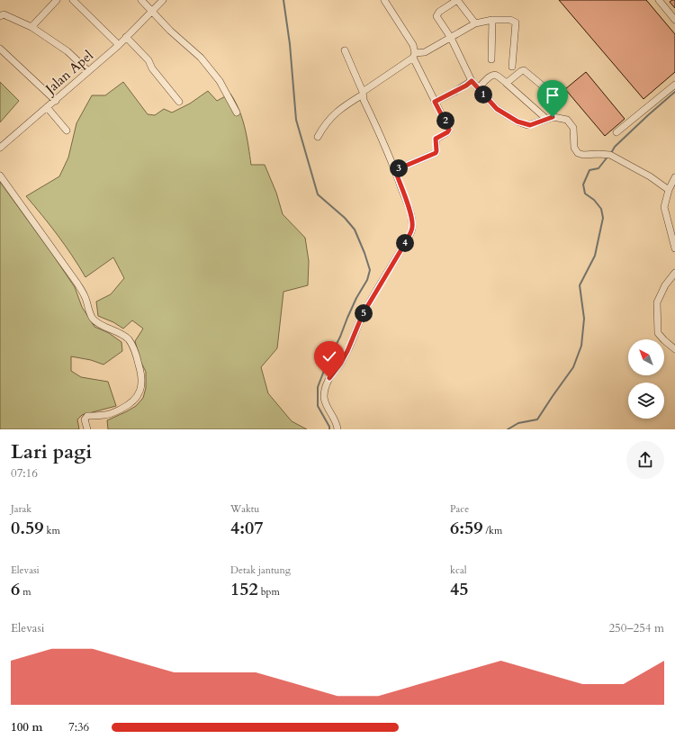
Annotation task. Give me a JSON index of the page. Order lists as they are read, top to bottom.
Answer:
{
  "streets": {
    "street": ["Jalan Apel"]
  },
  "north": "top left",
  "page": {
    "pins": [
      "1",
      "2",
      "3",
      "4",
      "5"
    ],
    "heading": ["Lari pagi", "07:16"],
    "stats": [
      ["Jarak", "0.59 km"],
      ["Waktu", "4:07"],
      ["Pace", "6:59 /km"],
      ["Elevasi", "6 m"],
      ["Detak jantung", "152 bpm"],
      ["kcal", "45"]
    ],
    "chart": ["Elevasi", "250–254 m"],
    "list": [
      {
        "name": "100 m",
        "note": "7:36"
      }
    ]
  }
}
